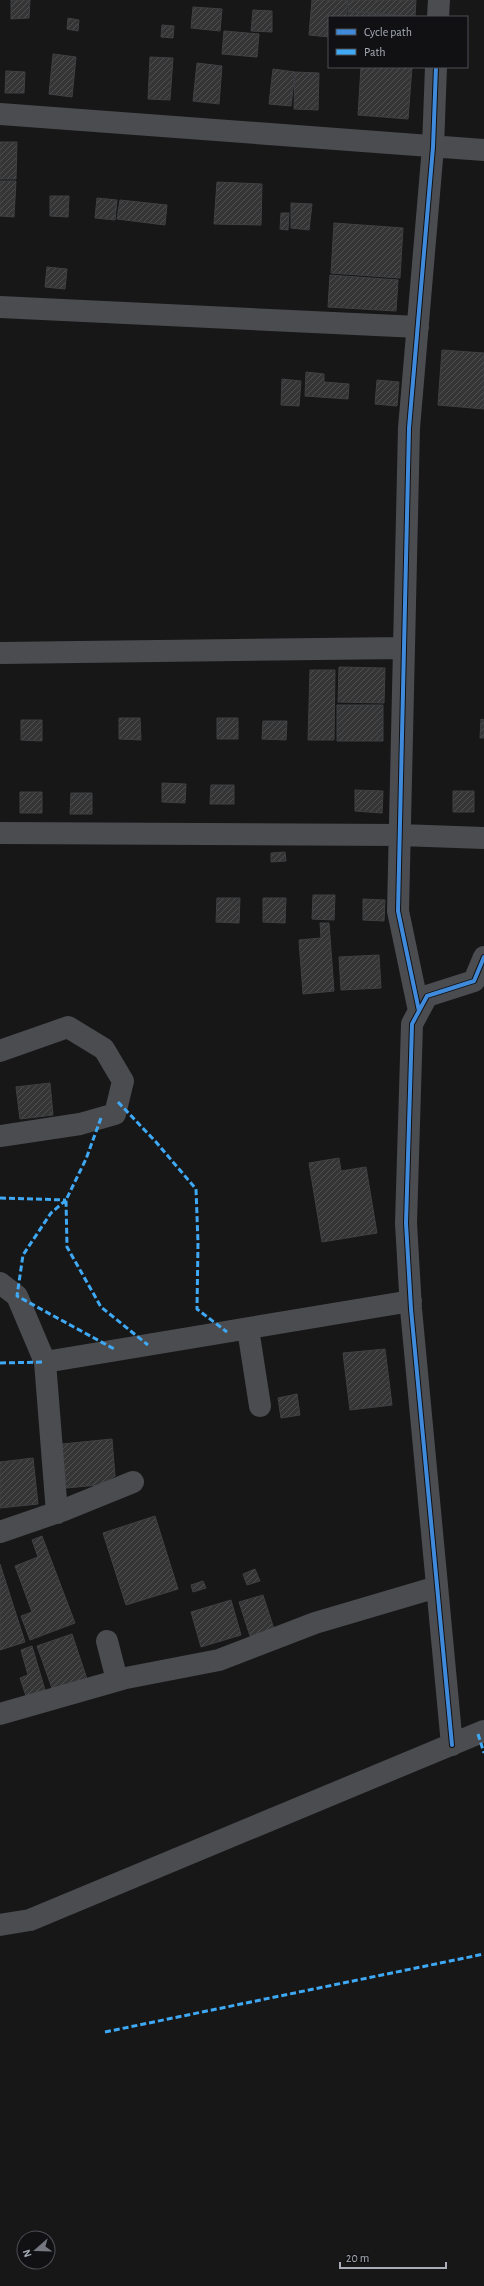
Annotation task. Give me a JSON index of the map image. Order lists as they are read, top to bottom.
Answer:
{
  "legend": ["Cycle path", "Path"],
  "scale_bar": "20 m",
  "north": "left"
}
